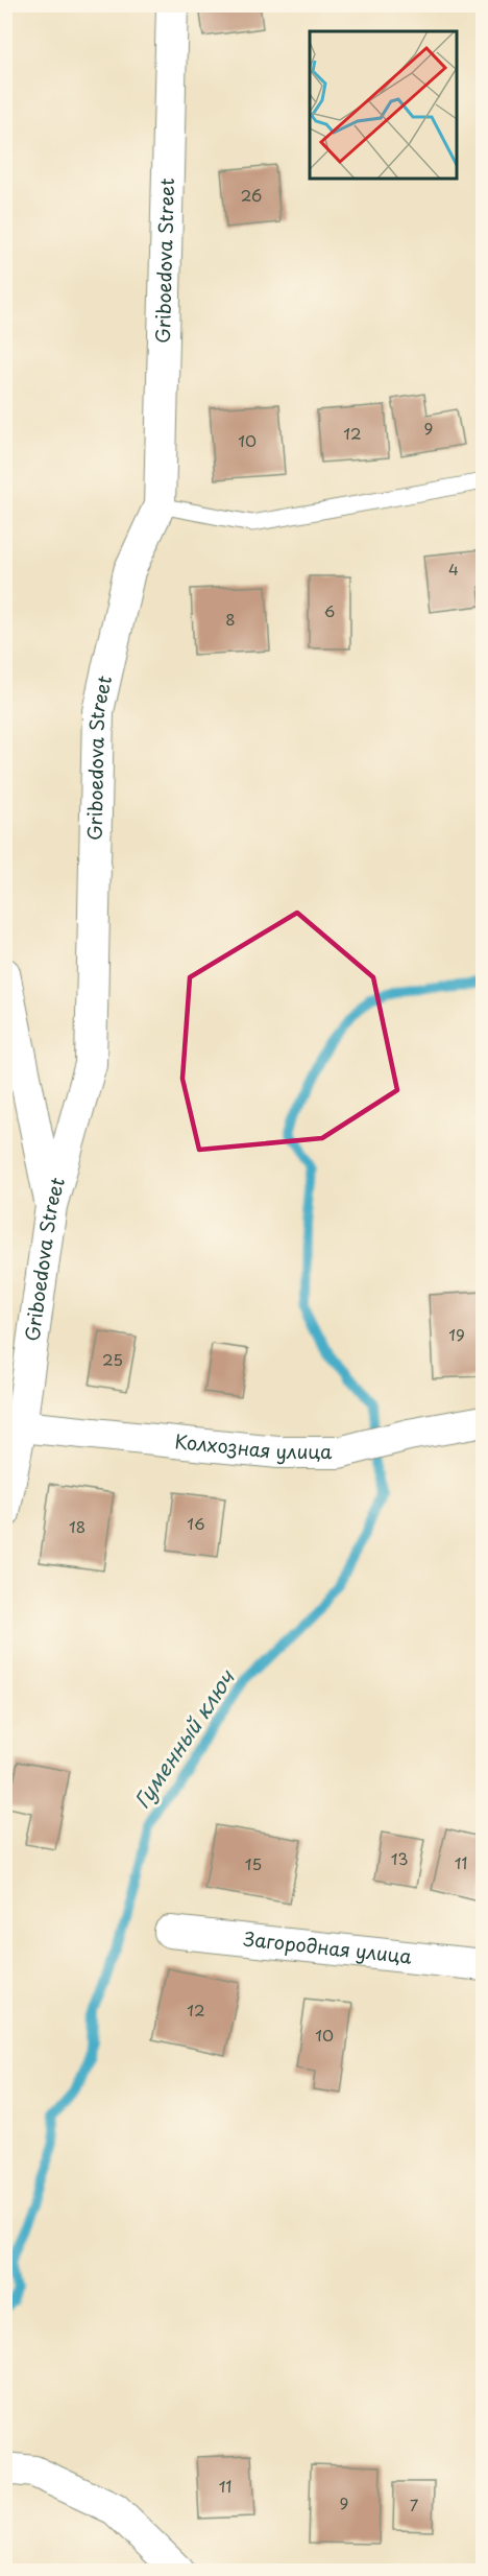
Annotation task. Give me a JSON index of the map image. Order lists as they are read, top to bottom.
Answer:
{
  "streets": {
    "street": ["Griboedova Street", "Колхозная улица", "Загородная улица"]
  },
  "crossings": [
    ["Griboedova Street", "Колхозная улица"]
  ],
  "water": ["Гуменный ключ"],
  "house_numbers": [
    "26",
    "9",
    "12",
    "10",
    "4",
    "6",
    "8",
    "19",
    "25",
    "16",
    "18",
    "13",
    "11",
    "15",
    "12",
    "10",
    "11",
    "9",
    "7"
  ]
}
